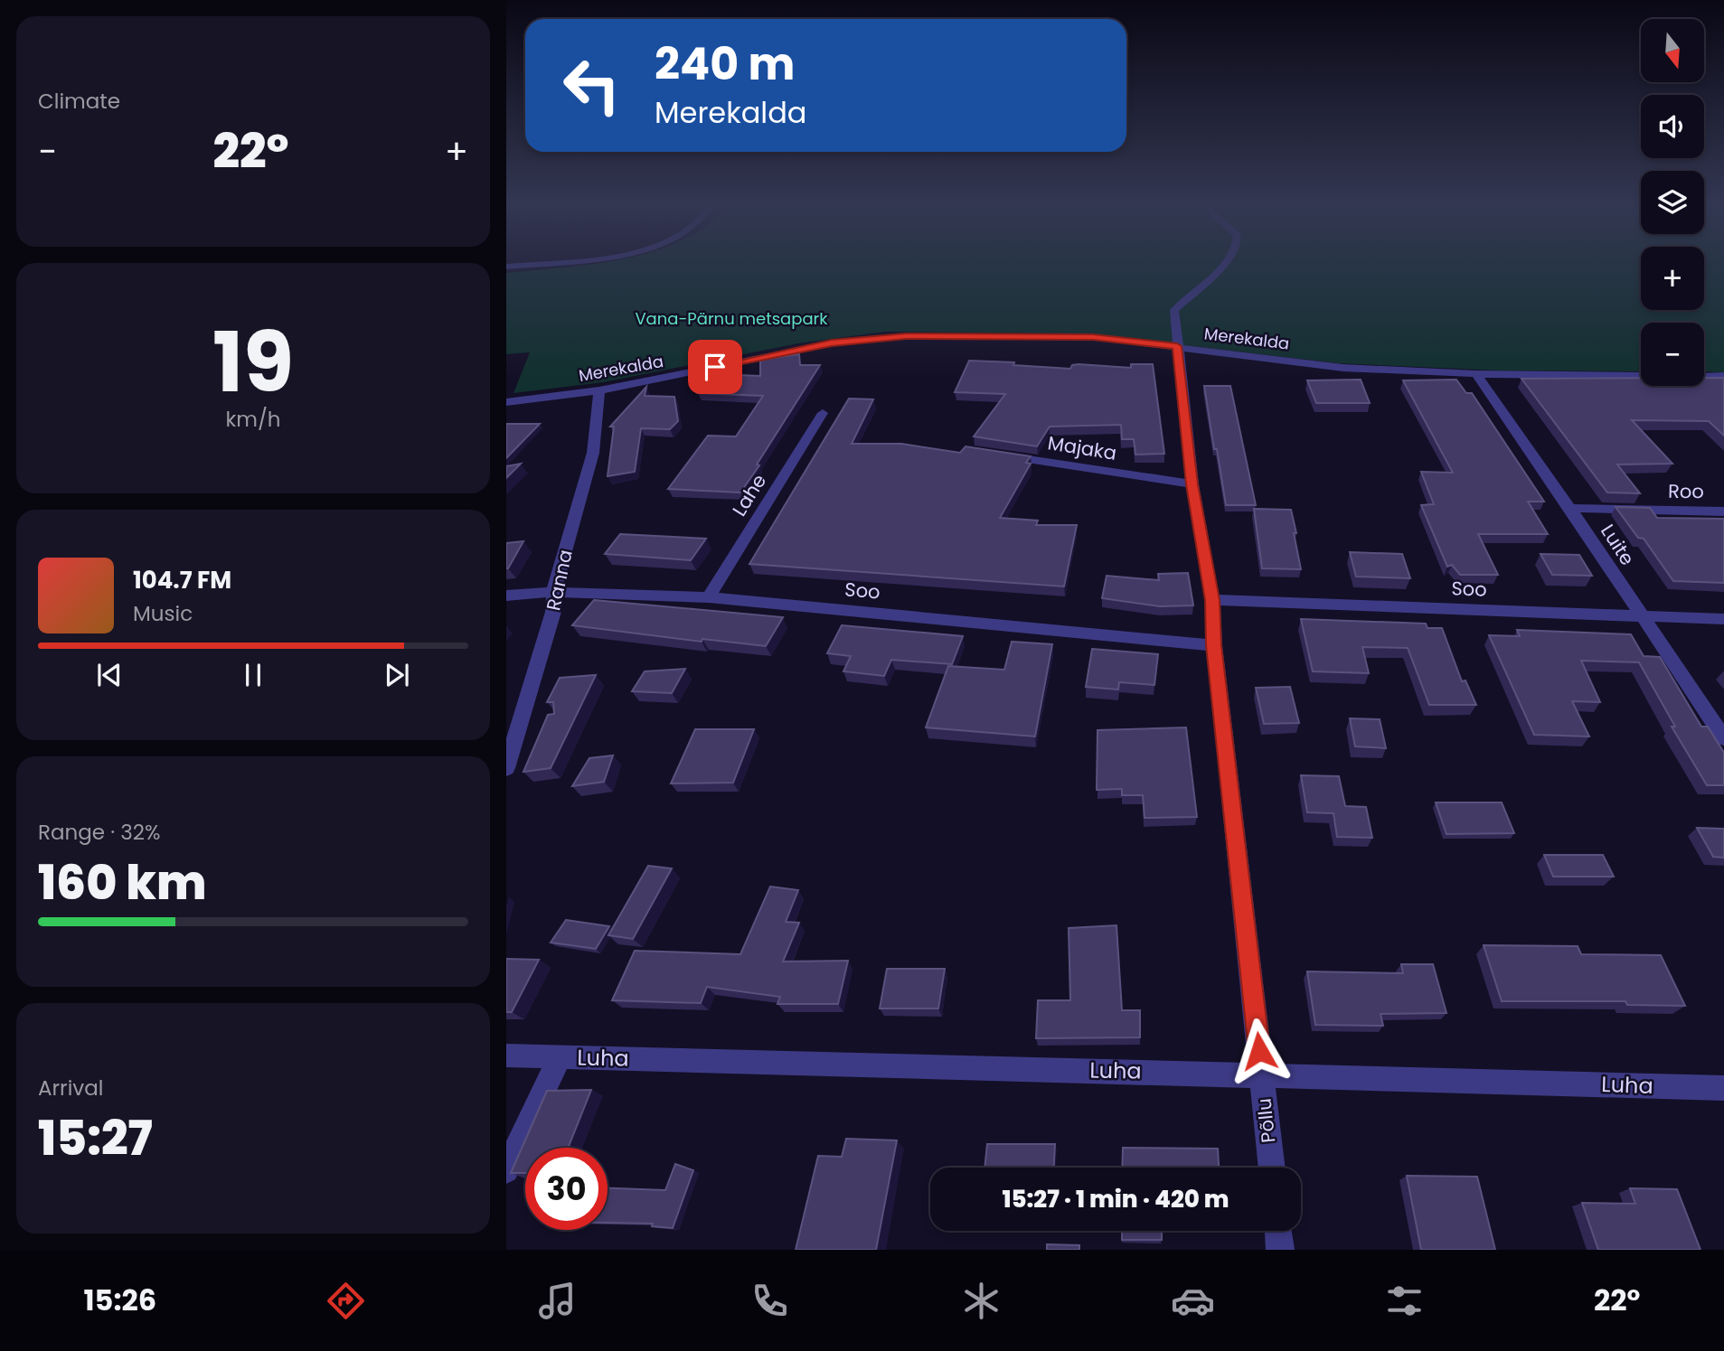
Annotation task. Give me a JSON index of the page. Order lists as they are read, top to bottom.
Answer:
{
  "streets": {
    "street": [
      "Merekalda",
      "Majaka",
      "Roo",
      "Lahe",
      "Luite",
      "Ranna",
      "Soo",
      "Luha",
      "Põllu"
    ]
  },
  "crossings": [
    ["Merekalda", "Luite"],
    ["Merekalda", "Ranna"],
    ["Merekalda", "Põllu"],
    ["Majaka", "Põllu"],
    ["Roo", "Luite"],
    ["Lahe", "Soo"],
    ["Luite", "Soo"],
    ["Ranna", "Soo"],
    ["Soo", "Põllu"],
    ["Luha", "Põllu"]
  ],
  "parks": ["Vana-Pärnu metsapark"],
  "north": "bottom",
  "page": {
    "tile": [
      "Climate",
      ["19", "km/h"],
      ["Range · 32%", "160 km"],
      ["Arrival", "15:27"]
    ],
    "map_buttons": ["+", "−"],
    "turn": ["240 m", "Merekalda"],
    "heat": ["−", "22°", "+"],
    "song": ["104.7 FM", "Music"],
    "limit": "30",
    "trip": "15:27 · 1 min · 420 m",
    "tabs": ["15:26", "22°"]
  }
}
